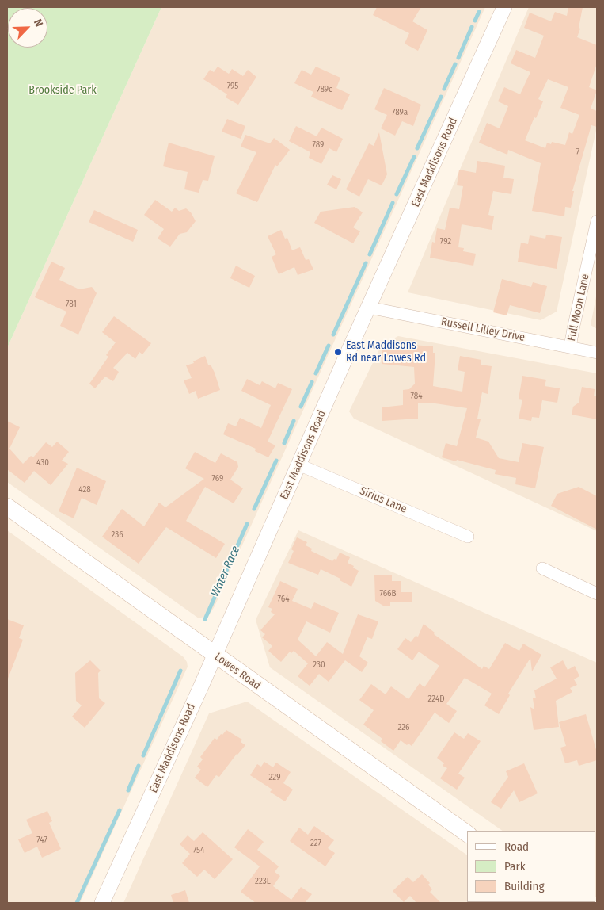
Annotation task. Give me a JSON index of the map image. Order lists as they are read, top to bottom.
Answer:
{
  "streets": {
    "main road": ["Lowes Road"],
    "street": [
      "East Maddisons Road",
      "Full Moon Lane",
      "Russell Lilley Drive",
      "Sirius Lane"
    ]
  },
  "crossings": [
    ["East Maddisons Road", "Russell Lilley Drive"],
    ["East Maddisons Road", "Sirius Lane"],
    ["East Maddisons Road", "Lowes Road"],
    ["Full Moon Lane", "Russell Lilley Drive"]
  ],
  "water": ["Water Race"],
  "parks": ["Brookside Park"],
  "places": ["East Maddisons Rd near Lowes Rd"],
  "house_numbers": [
    "795",
    "789c",
    "789a",
    "789",
    "7",
    "792",
    "781",
    "784",
    "430",
    "769",
    "428",
    "236",
    "766B",
    "764",
    "230",
    "224D",
    "226",
    "229",
    "747",
    "227",
    "754",
    "223E"
  ],
  "legend": ["Road", "Park", "Building"],
  "north": "top right"
}
